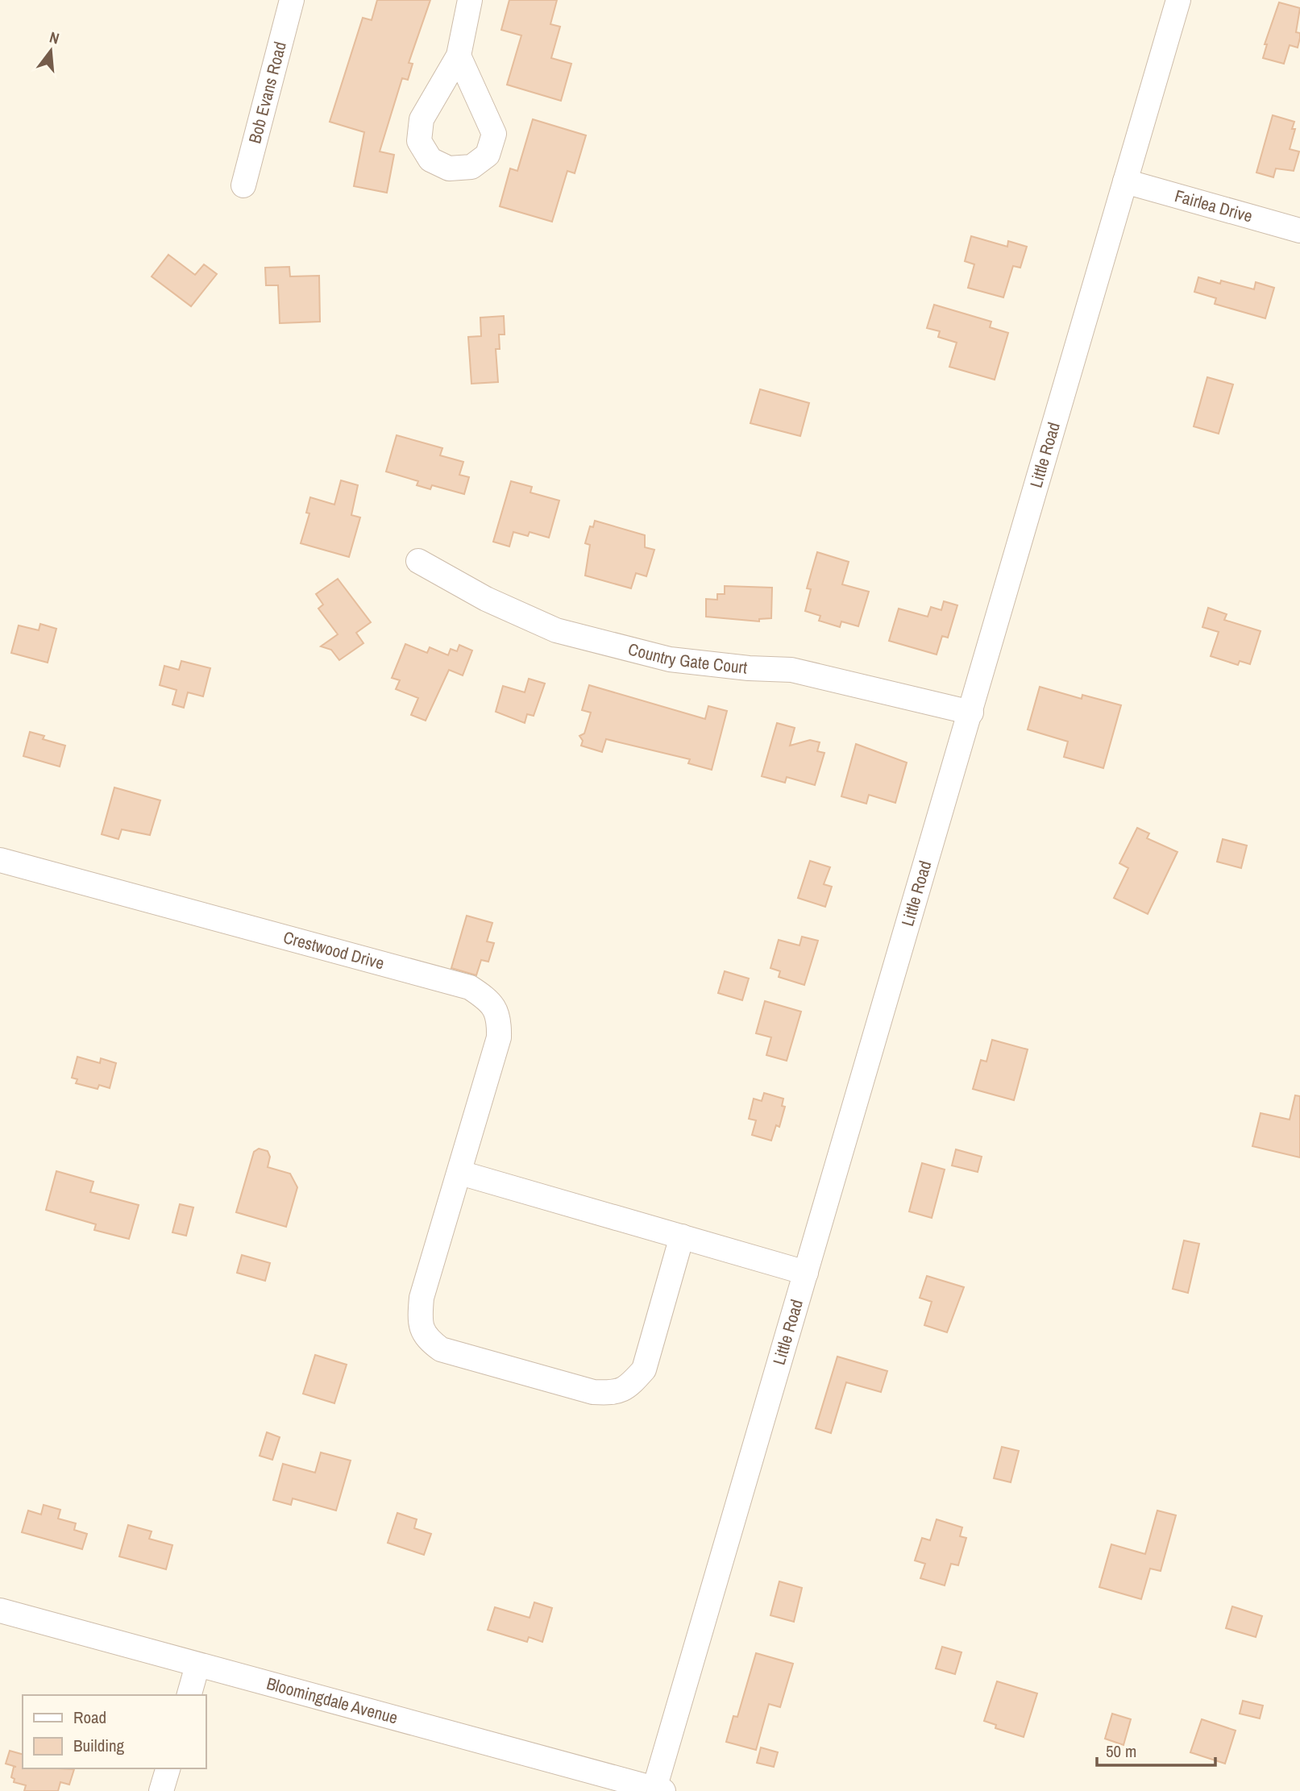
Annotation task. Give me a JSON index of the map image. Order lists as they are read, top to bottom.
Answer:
{
  "streets": {
    "street": [
      "Bob Evans Road",
      "Fairlea Drive",
      "Little Road",
      "Country Gate Court",
      "Crestwood Drive",
      "Bloomingdale Avenue"
    ]
  },
  "crossings": [
    ["Fairlea Drive", "Little Road"],
    ["Little Road", "Country Gate Court"],
    ["Little Road", "Bloomingdale Avenue"]
  ],
  "legend": ["Road", "Building"],
  "scale_bar": "50 m",
  "north": "top"
}
